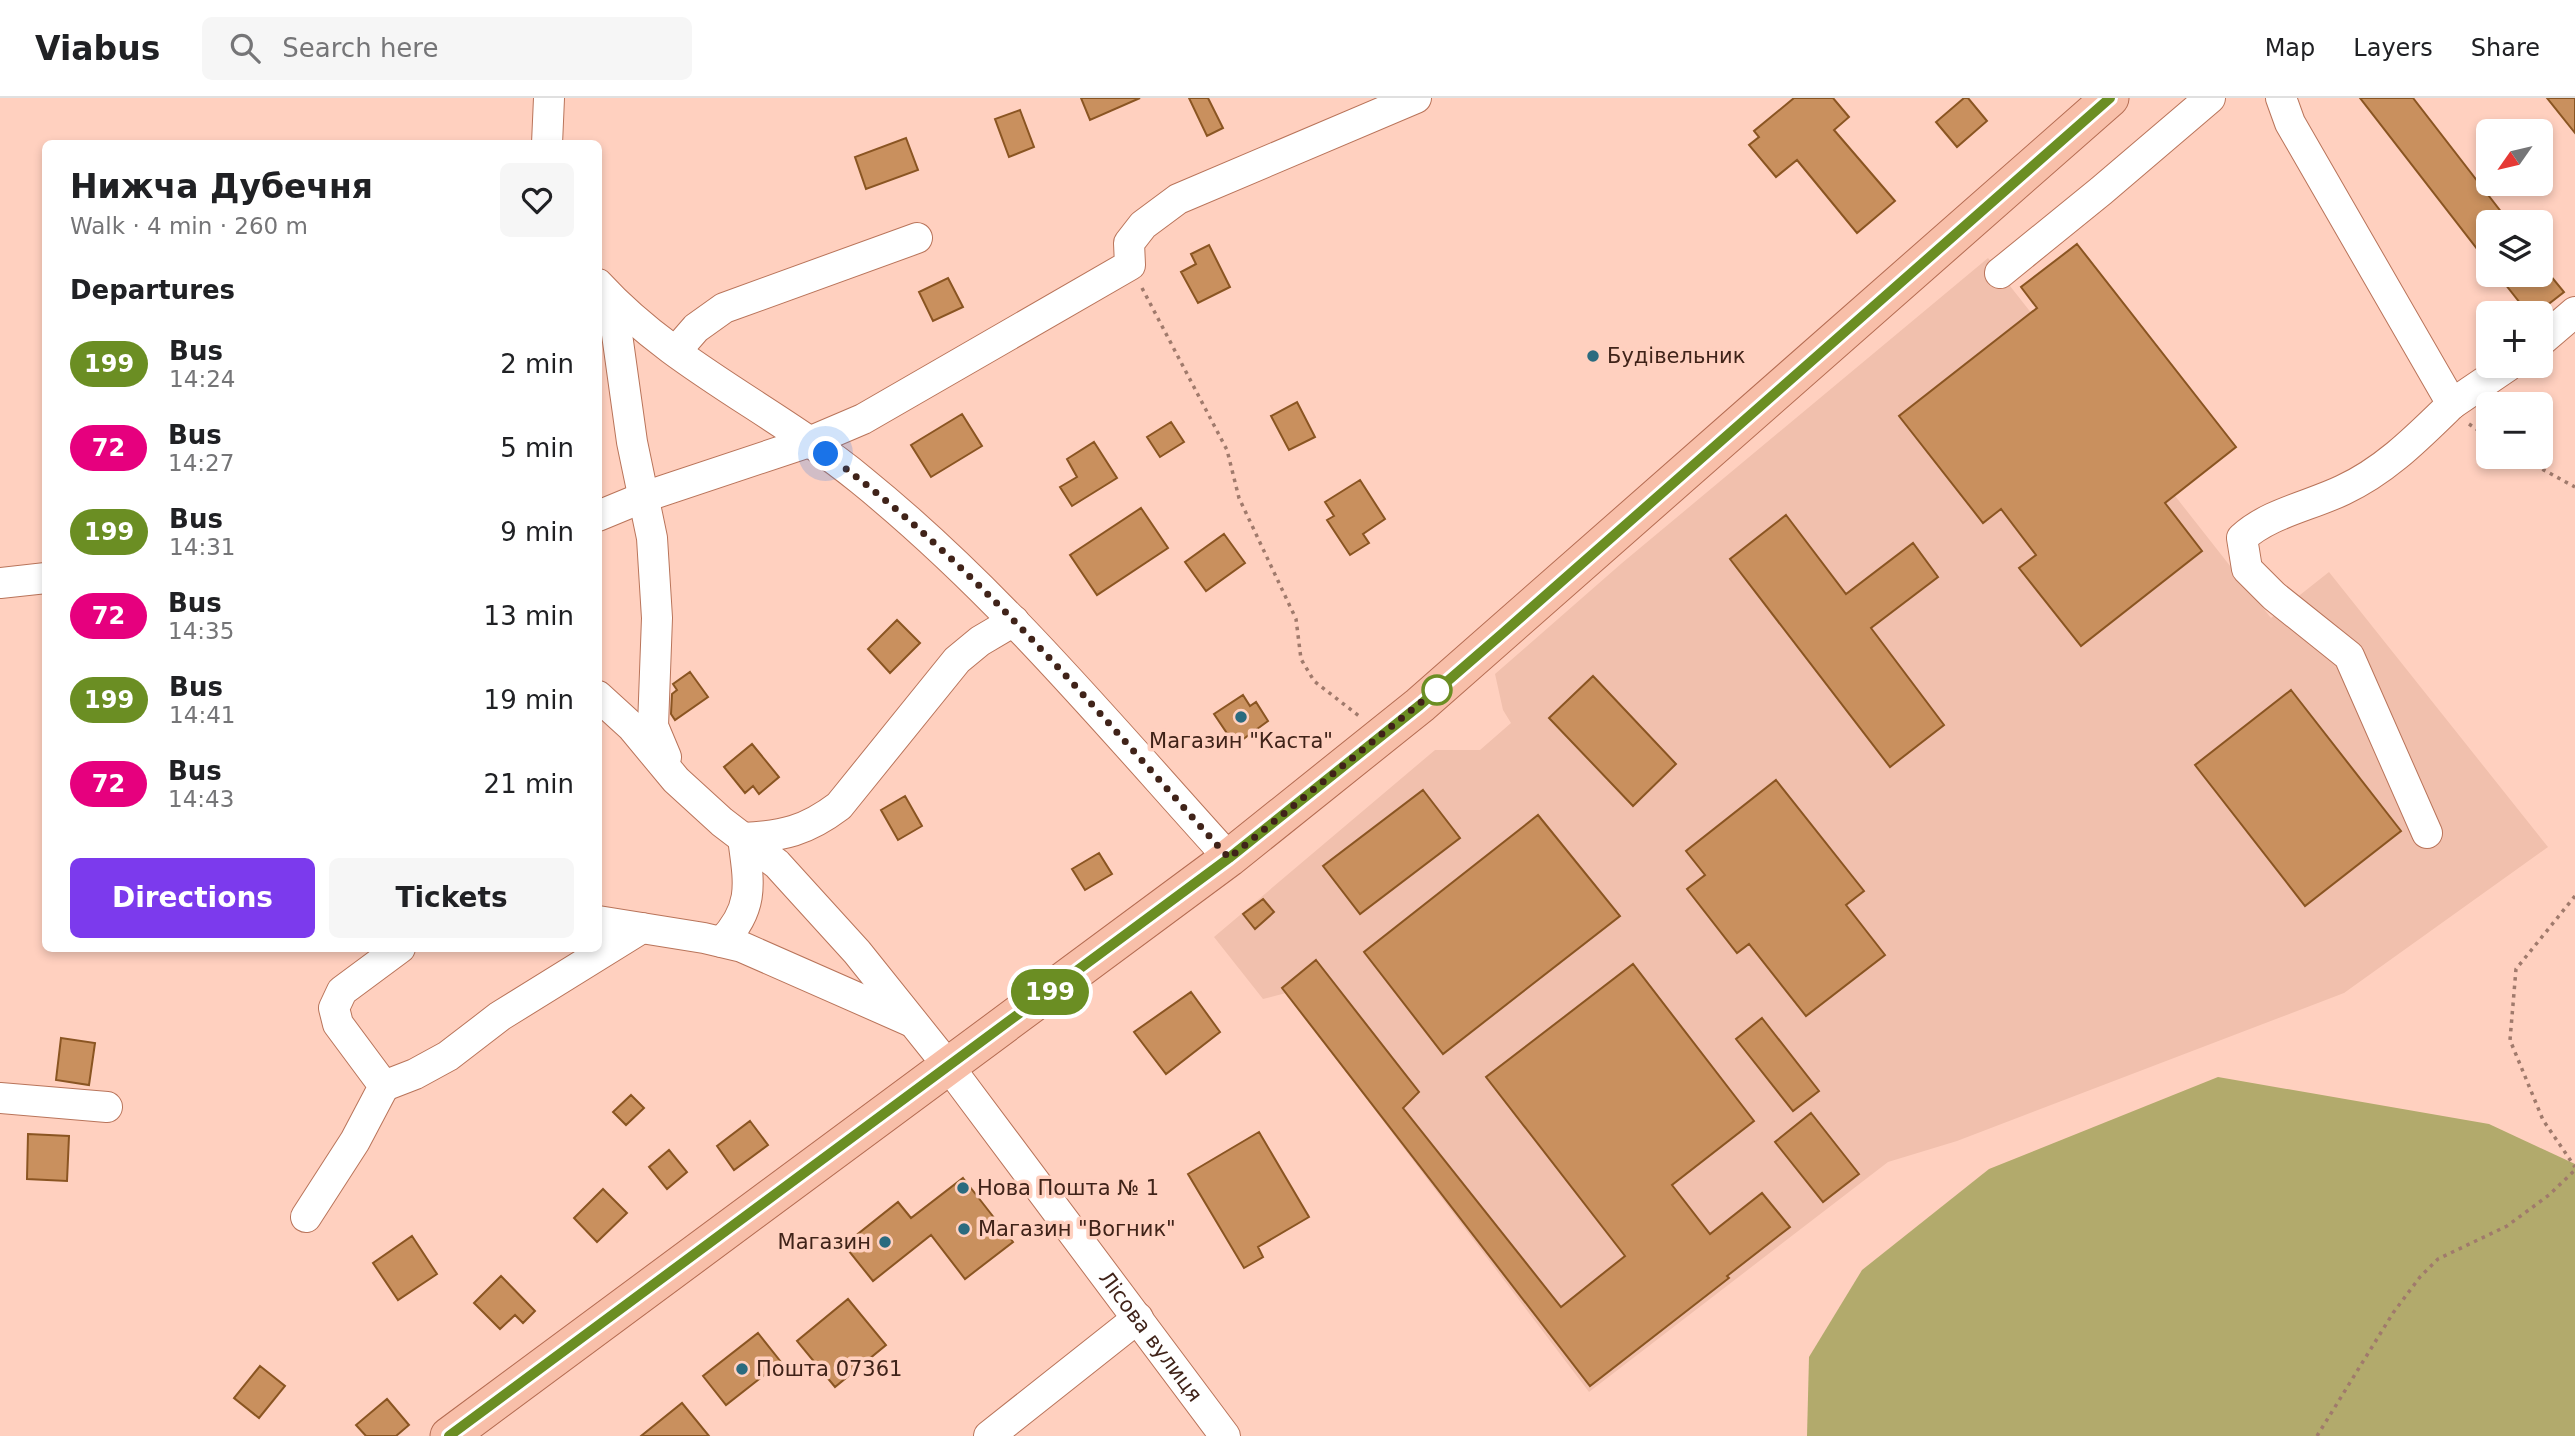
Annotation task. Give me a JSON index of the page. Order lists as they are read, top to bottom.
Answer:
{
  "streets": {
    "street": ["Лісова вулиця"]
  },
  "places": [
    "Будівельник",
    "Магазин \"Каста\"",
    "Нова Пошта № 1",
    "Магазин \"Вогник\"",
    "Магазин",
    "Пошта 07361"
  ],
  "lines": ["bus line 199"],
  "north": "bottom left",
  "page": {
    "header": "Viabus",
    "search": "Search here",
    "nav": ["Map", "Layers", "Share"],
    "on_map": "199",
    "map_buttons": ["+", "−"],
    "heading": [
      ["Нижча Дубечня", "Walk · 4 min · 260 m"],
      "Departures"
    ],
    "list": [
      {
        "mark": "199",
        "name": "Bus",
        "note": "14:24",
        "value": "2 min"
      },
      {
        "mark": "72",
        "name": "Bus",
        "note": "14:27",
        "value": "5 min"
      },
      {
        "mark": "199",
        "name": "Bus",
        "note": "14:31",
        "value": "9 min"
      },
      {
        "mark": "72",
        "name": "Bus",
        "note": "14:35",
        "value": "13 min"
      },
      {
        "mark": "199",
        "name": "Bus",
        "note": "14:41",
        "value": "19 min"
      },
      {
        "mark": "72",
        "name": "Bus",
        "note": "14:43",
        "value": "21 min"
      }
    ],
    "buttons": ["Directions", "Tickets"]
  }
}
